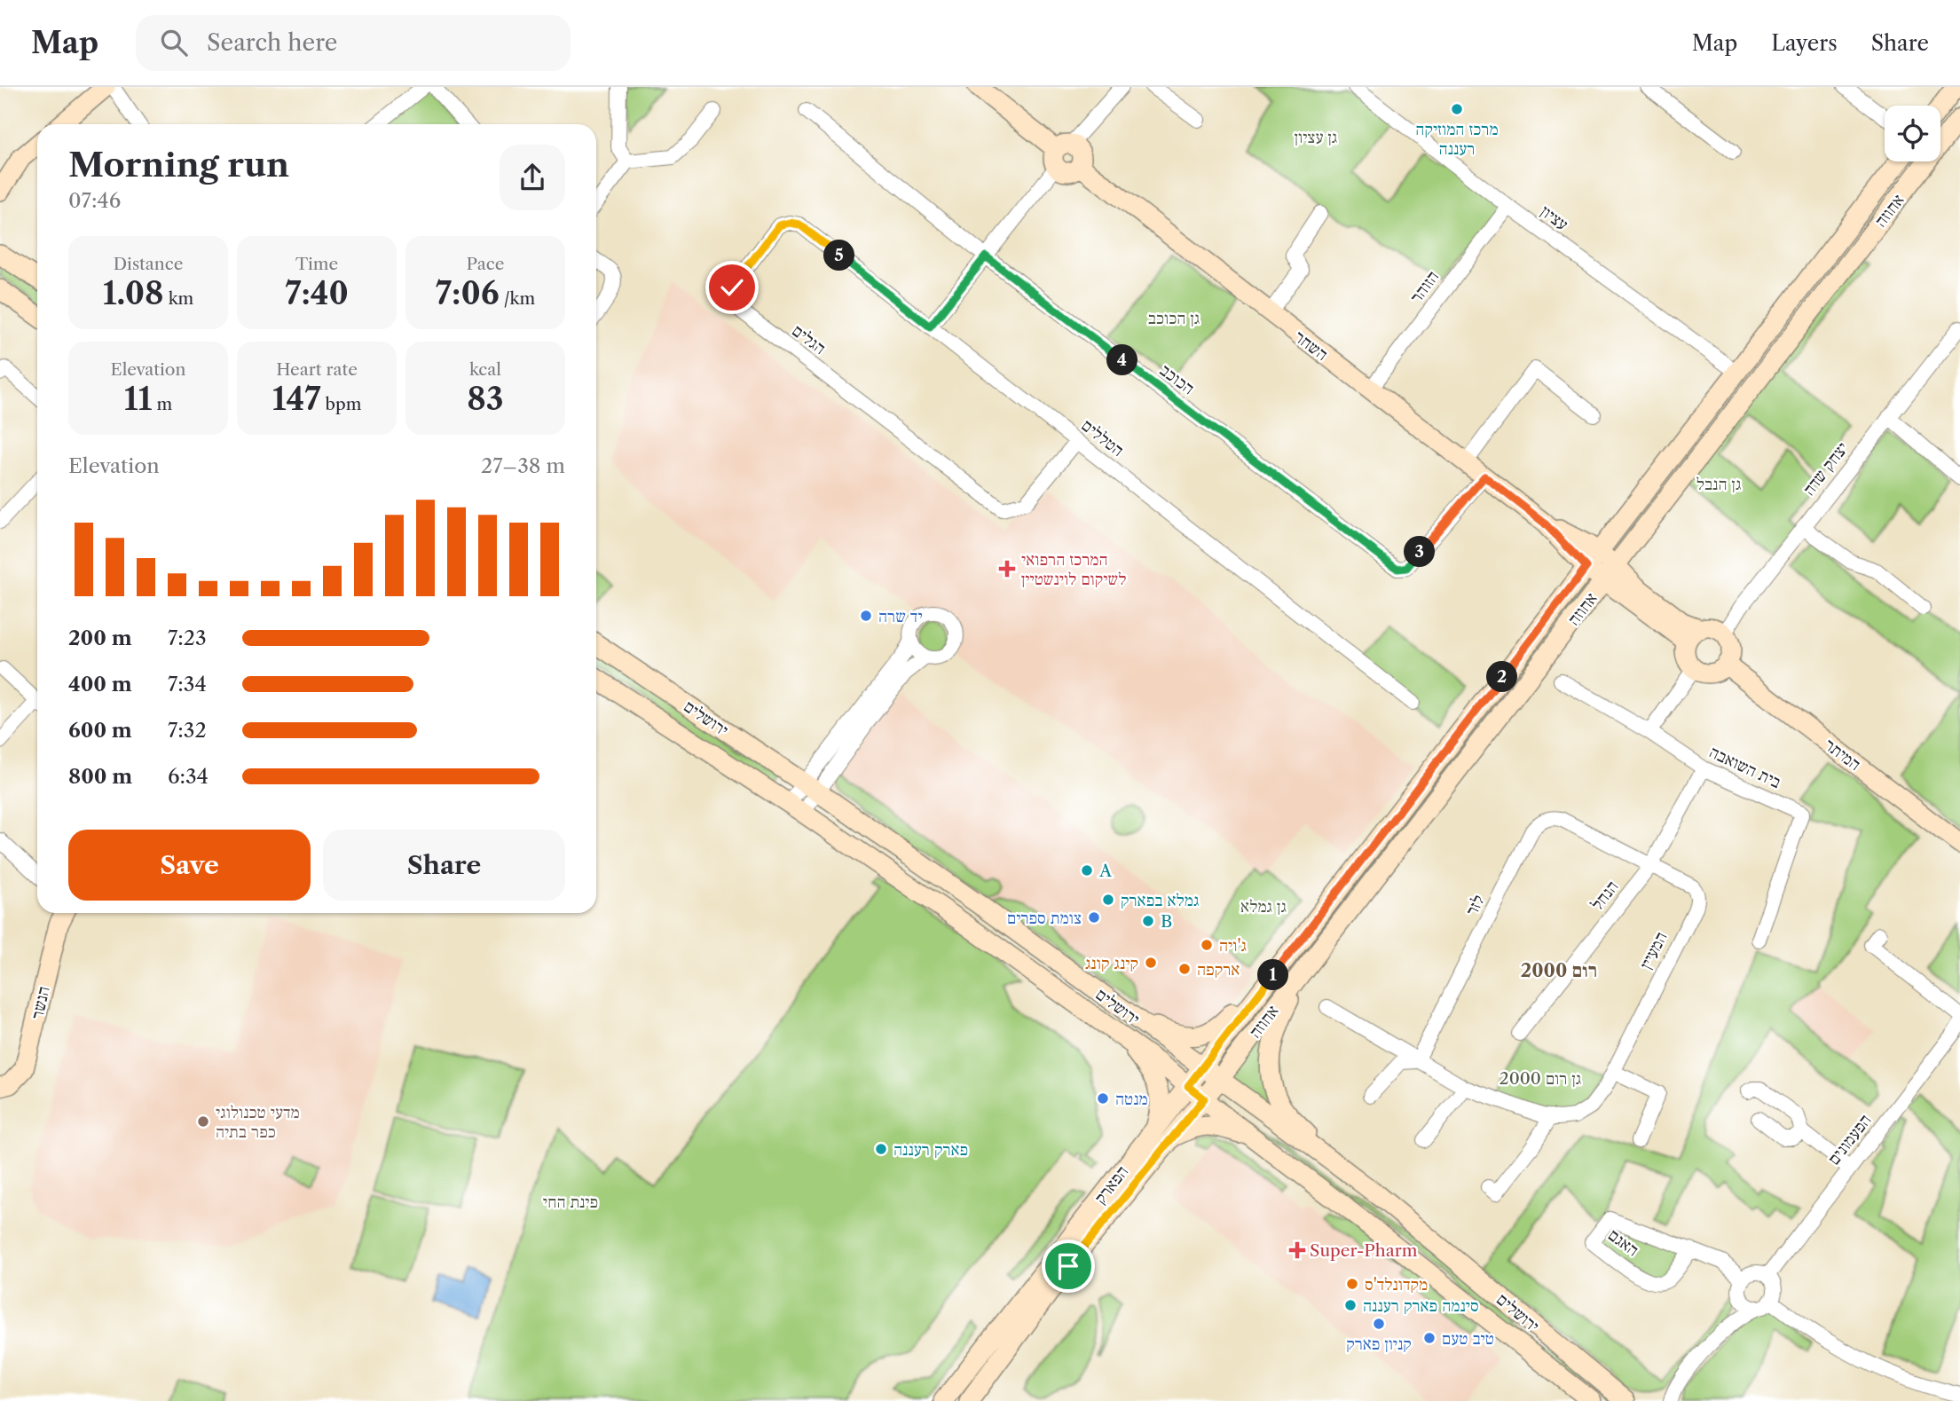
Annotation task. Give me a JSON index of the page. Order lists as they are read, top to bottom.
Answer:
{
  "streets": {
    "main road": [
      "אחוזה",
      "השחר",
      "ירושלים",
      "המיתר",
      "הנשר",
      "הפארק"
    ],
    "street": [
      "עציון",
      "הזוהר",
      "הגלים",
      "הכוכב",
      "הטללים",
      "יצחק שדה",
      "בית השואבה",
      "הנחל",
      "לזר",
      "המעיין",
      "הפעמונים",
      "האגם"
    ]
  },
  "crossings": [
    ["אחוזה", "עציון"],
    ["אחוזה", "השחר"],
    ["אחוזה", "ירושלים"],
    ["אחוזה", "הפארק"],
    ["עציון", "הזוהר"],
    ["הזוהר", "השחר"],
    ["הגלים", "הטללים"],
    ["השחר", "הכוכב"],
    ["יצחק שדה", "המיתר"],
    ["ירושלים", "הפארק"],
    ["בית השואבה", "הנחל"],
    ["הנחל", "לזר"],
    ["הנחל", "המעיין"],
    ["לזר", "המעיין"],
    ["הפעמונים", "האגם"]
  ],
  "districts": ["רום 2000"],
  "parks": [
    "גן עציון",
    "גן הכוכב",
    "גן הנבל",
    "גן גמלא",
    "גן רום 2000",
    "פינת החי"
  ],
  "places": {
    "other": [
      "מרכז המוזיקה רעננה",
      "יד שרה",
      "A",
      "גמלא בפארק",
      "צומת ספרים",
      "B",
      "ג'ויה",
      "קינג קונג",
      "ארקפה",
      "מנטה",
      "מדעי טכנולוגי כפר בתיה",
      "פארק רעננה",
      "מקדונלד'ס",
      "סינמה פארק רעננה",
      "קניון פארק",
      "טיב טעם"
    ],
    "health": ["המרכז הרפואי לשיקום לוינשטיין", "Super-Pharm"]
  },
  "page": {
    "header": "Map",
    "search": "Search here",
    "nav": ["Map", "Layers", "Share"],
    "heading": ["Morning run", "07:46"],
    "stats": [
      ["Distance", "1.08 km"],
      ["Time", "7:40"],
      ["Pace", "7:06 /km"],
      ["Elevation", "11 m"],
      ["Heart rate", "147 bpm"],
      ["kcal", "83"]
    ],
    "pins": [
      "5",
      "4",
      "3",
      "2",
      "1"
    ],
    "chart": ["Elevation", "27–38 m"],
    "list": [
      {
        "name": "200 m",
        "note": "7:23"
      },
      {
        "name": "400 m",
        "note": "7:34"
      },
      {
        "name": "600 m",
        "note": "7:32"
      },
      {
        "name": "800 m",
        "note": "6:34"
      }
    ],
    "buttons": ["Save", "Share"]
  }
}
